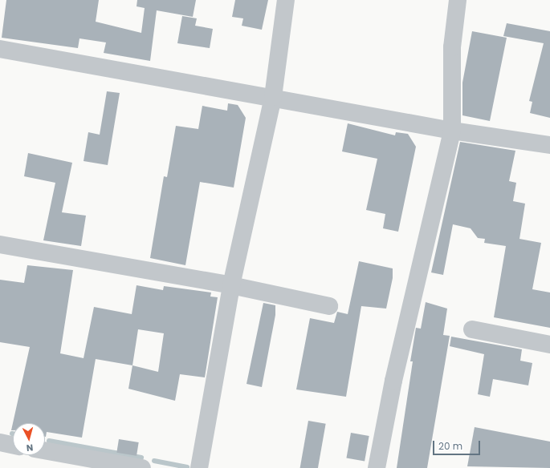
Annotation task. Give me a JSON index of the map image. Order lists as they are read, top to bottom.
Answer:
{
  "scale_bar": "20 m",
  "north": "bottom"
}
